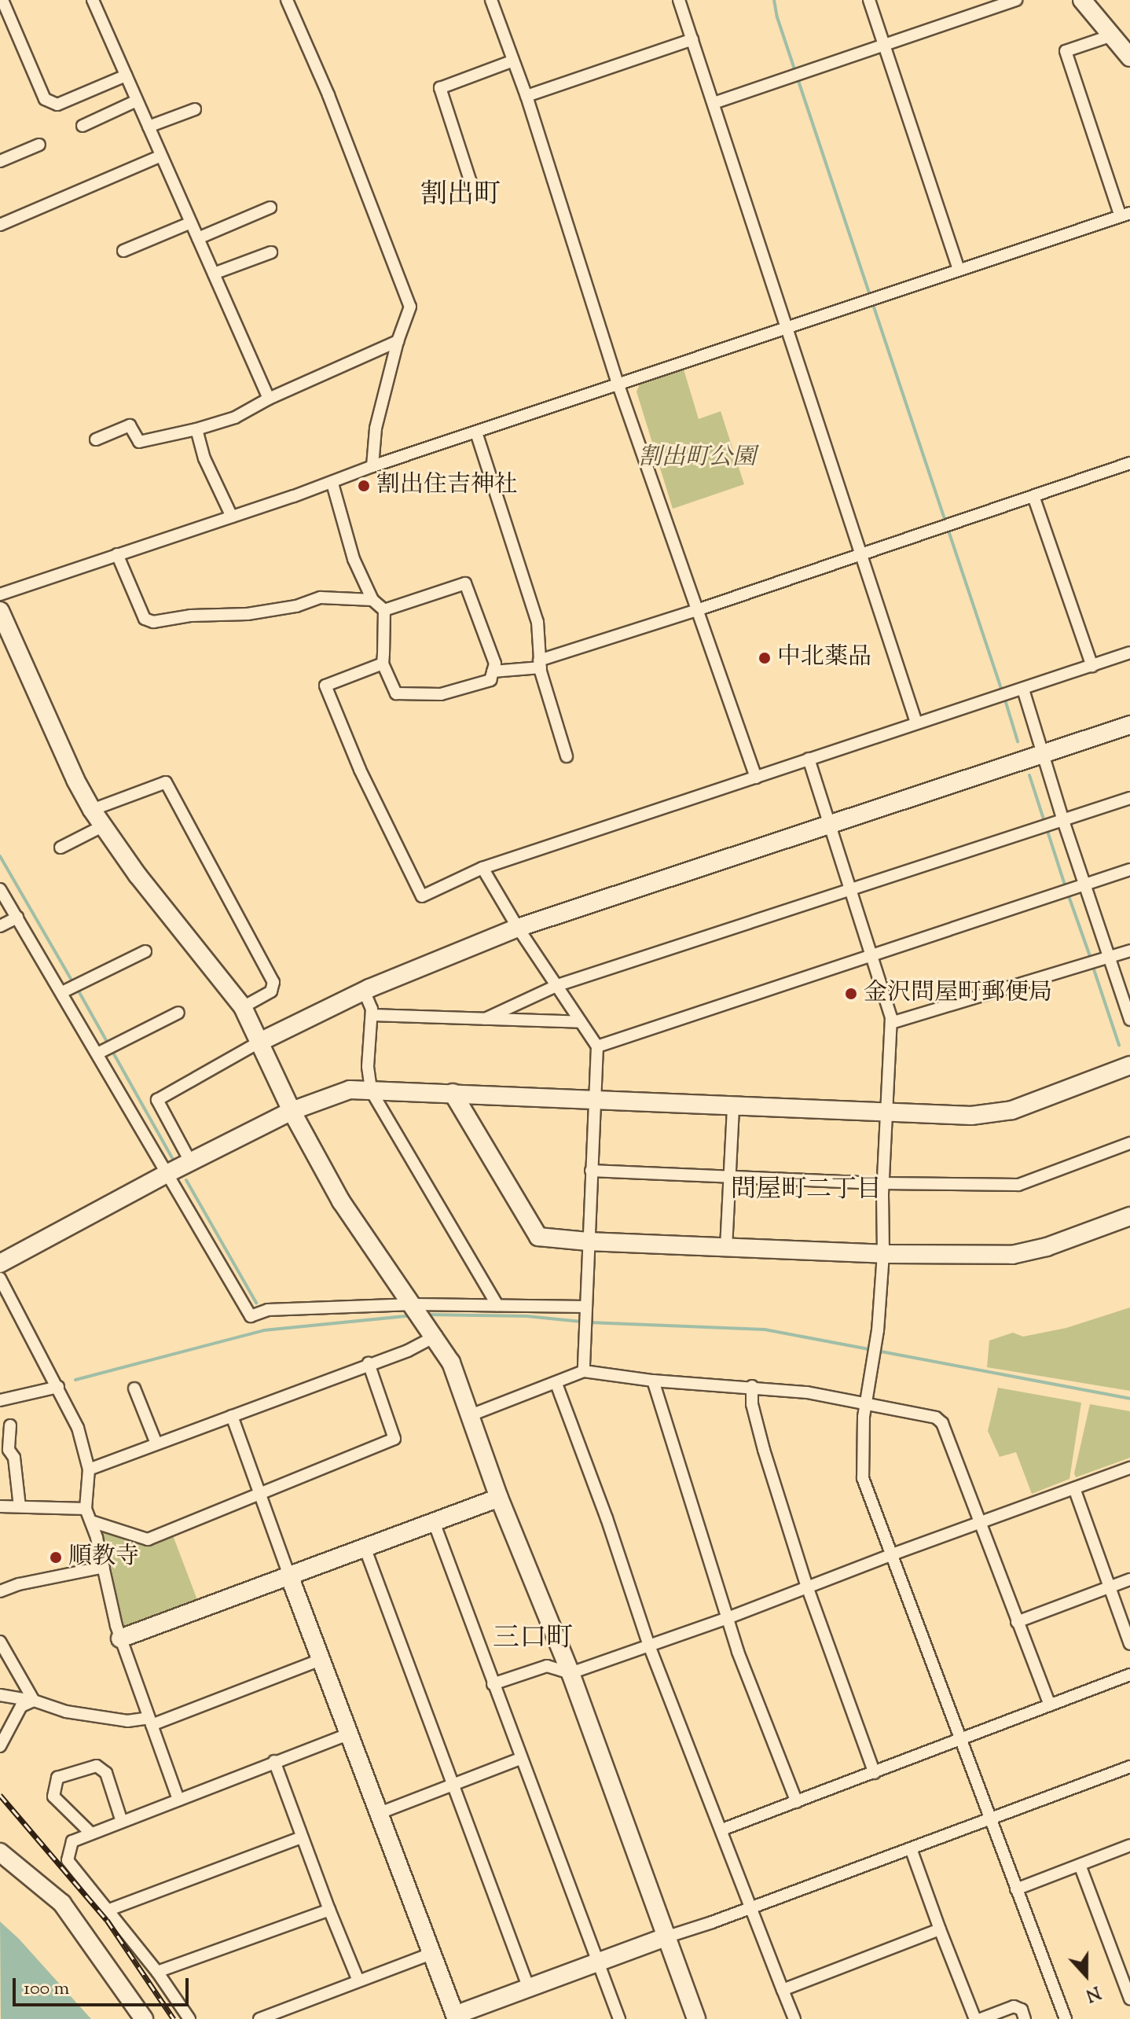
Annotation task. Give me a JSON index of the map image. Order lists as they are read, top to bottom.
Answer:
{
  "districts": ["割出町", "問屋町二丁目", "三口町"],
  "parks": ["割出町公園"],
  "places": [
    "割出住吉神社",
    "中北薬品",
    "金沢問屋町郵便局",
    "順教寺"
  ],
  "scale_bar": "100 m",
  "north": "bottom"
}
